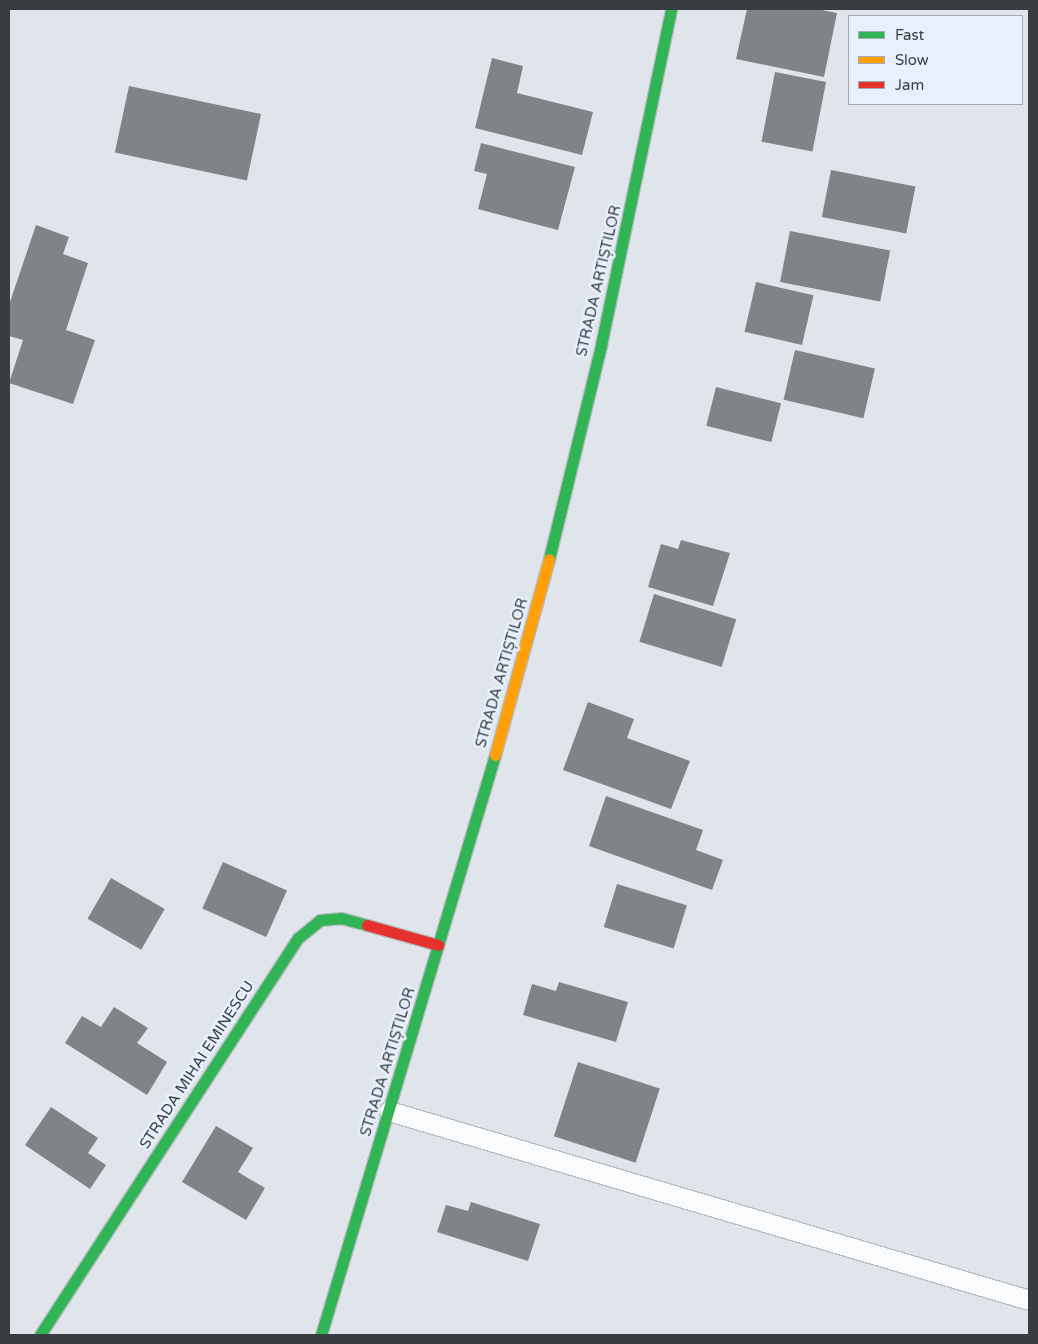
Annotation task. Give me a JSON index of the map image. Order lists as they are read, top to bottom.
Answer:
{
  "streets": {
    "street": ["STRADA ARTIȘTILOR", "STRADA MIHAI EMINESCU"]
  },
  "crossings": [
    ["STRADA ARTIȘTILOR", "STRADA MIHAI EMINESCU"]
  ],
  "legend": ["Fast", "Slow", "Jam"]
}
